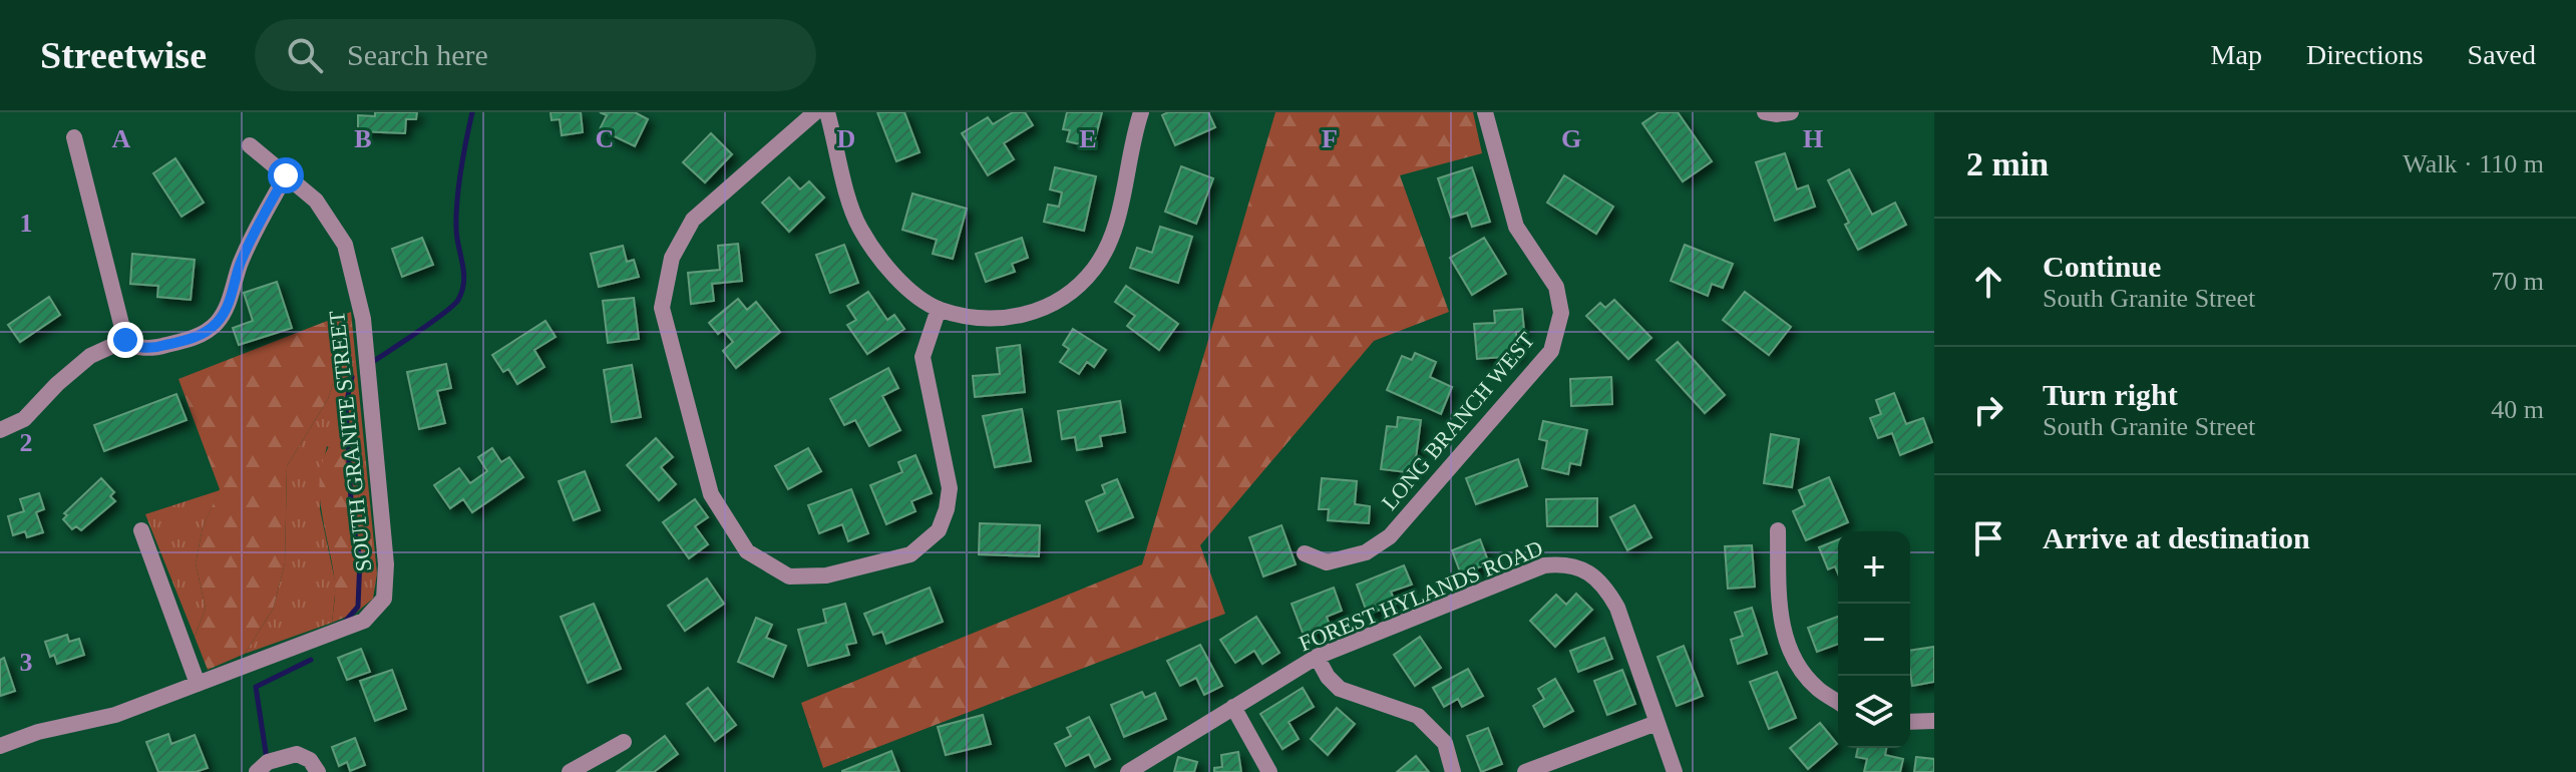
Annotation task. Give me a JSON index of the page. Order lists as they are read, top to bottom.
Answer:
{
  "streets": {
    "street": ["LONG BRANCH WEST", "SOUTH GRANITE STREET", "FOREST HYLANDS ROAD"]
  },
  "page": {
    "header": "Streetwise",
    "search": "Search here",
    "nav": ["Map", "Directions", "Saved"],
    "heading": ["2 min", "Walk · 110 m"],
    "list": [
      ["Continue", "South Granite Street", "70 m"],
      ["Turn right", "South Granite Street", "40 m"],
      "Arrive at destination"
    ],
    "map_buttons": ["+", "−"]
  },
  "grid": {
    "columns": [
      "A",
      "B",
      "C",
      "D",
      "E",
      "F",
      "G",
      "H"
    ],
    "rows": ["1", "2", "3"]
  }
}
